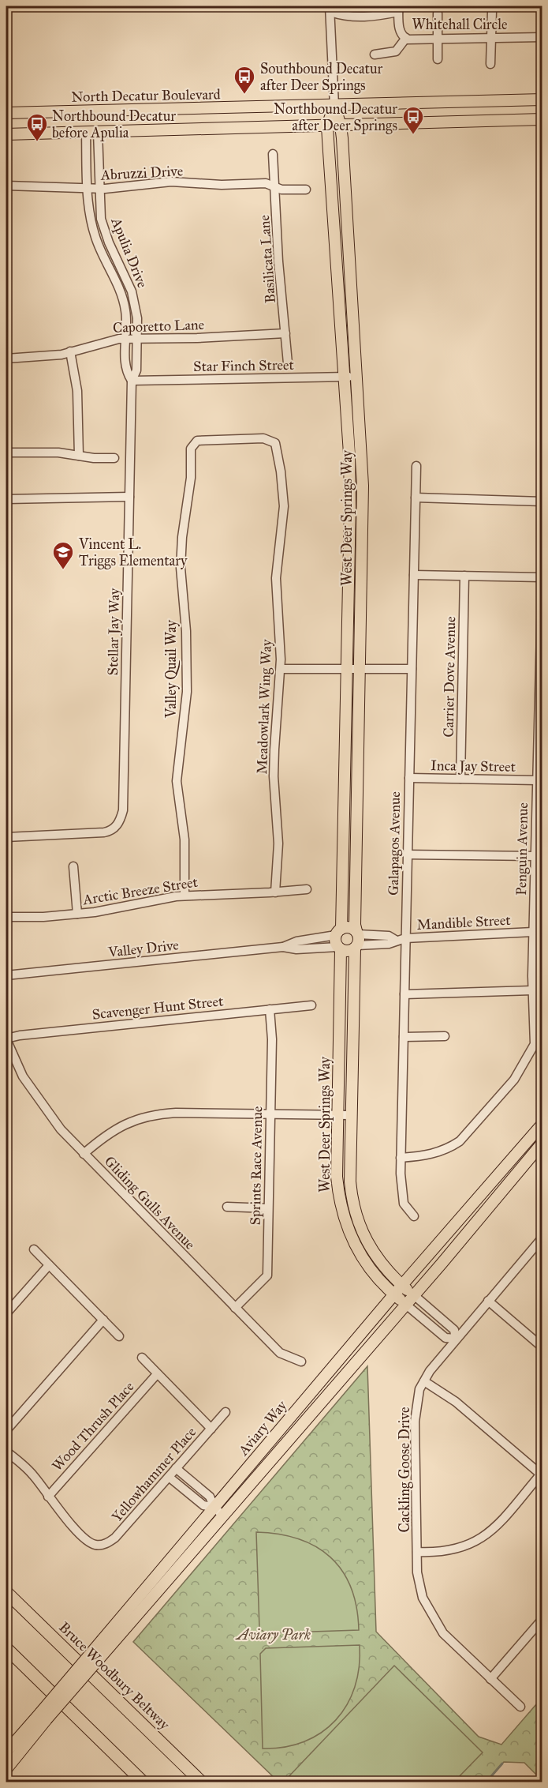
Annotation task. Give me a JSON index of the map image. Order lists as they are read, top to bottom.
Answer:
{
  "streets": {
    "highway": ["Bruce Woodbury Beltway"],
    "main road": ["North Decatur Boulevard", "West Deer Springs Way", "Aviary Way"],
    "street": [
      "Whitehall Circle",
      "Abruzzi Drive",
      "Apulia Drive",
      "Basilicata Lane",
      "Caporetto Lane",
      "Star Finch Street",
      "Stellar Jay Way",
      "Valley Quail Way",
      "Carrier Dove Avenue",
      "Meadowlark Wing Way",
      "Inca Jay Street",
      "Galapagos Avenue",
      "Penguin Avenue",
      "Arctic Breeze Street",
      "Mandible Street",
      "Valley Drive",
      "Scavenger Hunt Street",
      "Sprints Race Avenue",
      "Gliding Gulls Avenue",
      "Wood Thrush Place",
      "Cackling Goose Drive",
      "Yellowhammer Place"
    ]
  },
  "crossings": [
    ["Whitehall Circle", "West Deer Springs Way"],
    ["North Decatur Boulevard", "West Deer Springs Way"],
    ["Abruzzi Drive", "Apulia Drive"],
    ["Abruzzi Drive", "Basilicata Lane"],
    ["Apulia Drive", "Caporetto Lane"],
    ["Apulia Drive", "Star Finch Street"],
    ["Apulia Drive", "Stellar Jay Way"],
    ["Basilicata Lane", "Caporetto Lane"],
    ["Star Finch Street", "West Deer Springs Way"],
    ["Star Finch Street", "Stellar Jay Way"],
    ["West Deer Springs Way", "Mandible Street"],
    ["West Deer Springs Way", "Valley Drive"],
    ["West Deer Springs Way", "Aviary Way"],
    ["Valley Quail Way", "Meadowlark Wing Way"],
    ["Valley Quail Way", "Arctic Breeze Street"],
    ["Carrier Dove Avenue", "Inca Jay Street"],
    ["Meadowlark Wing Way", "Arctic Breeze Street"],
    ["Inca Jay Street", "Galapagos Avenue"],
    ["Inca Jay Street", "Penguin Avenue"],
    ["Galapagos Avenue", "Penguin Avenue"],
    ["Galapagos Avenue", "Mandible Street"],
    ["Penguin Avenue", "Mandible Street"],
    ["Scavenger Hunt Street", "Sprints Race Avenue"],
    ["Scavenger Hunt Street", "Gliding Gulls Avenue"],
    ["Sprints Race Avenue", "Gliding Gulls Avenue"],
    ["Wood Thrush Place", "Yellowhammer Place"]
  ],
  "parks": ["Aviary Park"],
  "places": {
    "bus stop": ["Southbound Decatur after Deer Springs", "Northbound Decatur after Deer Springs", "Northbound Decatur before Apulia"],
    "school or university": ["Vincent L. Triggs Elementary"]
  }
}
